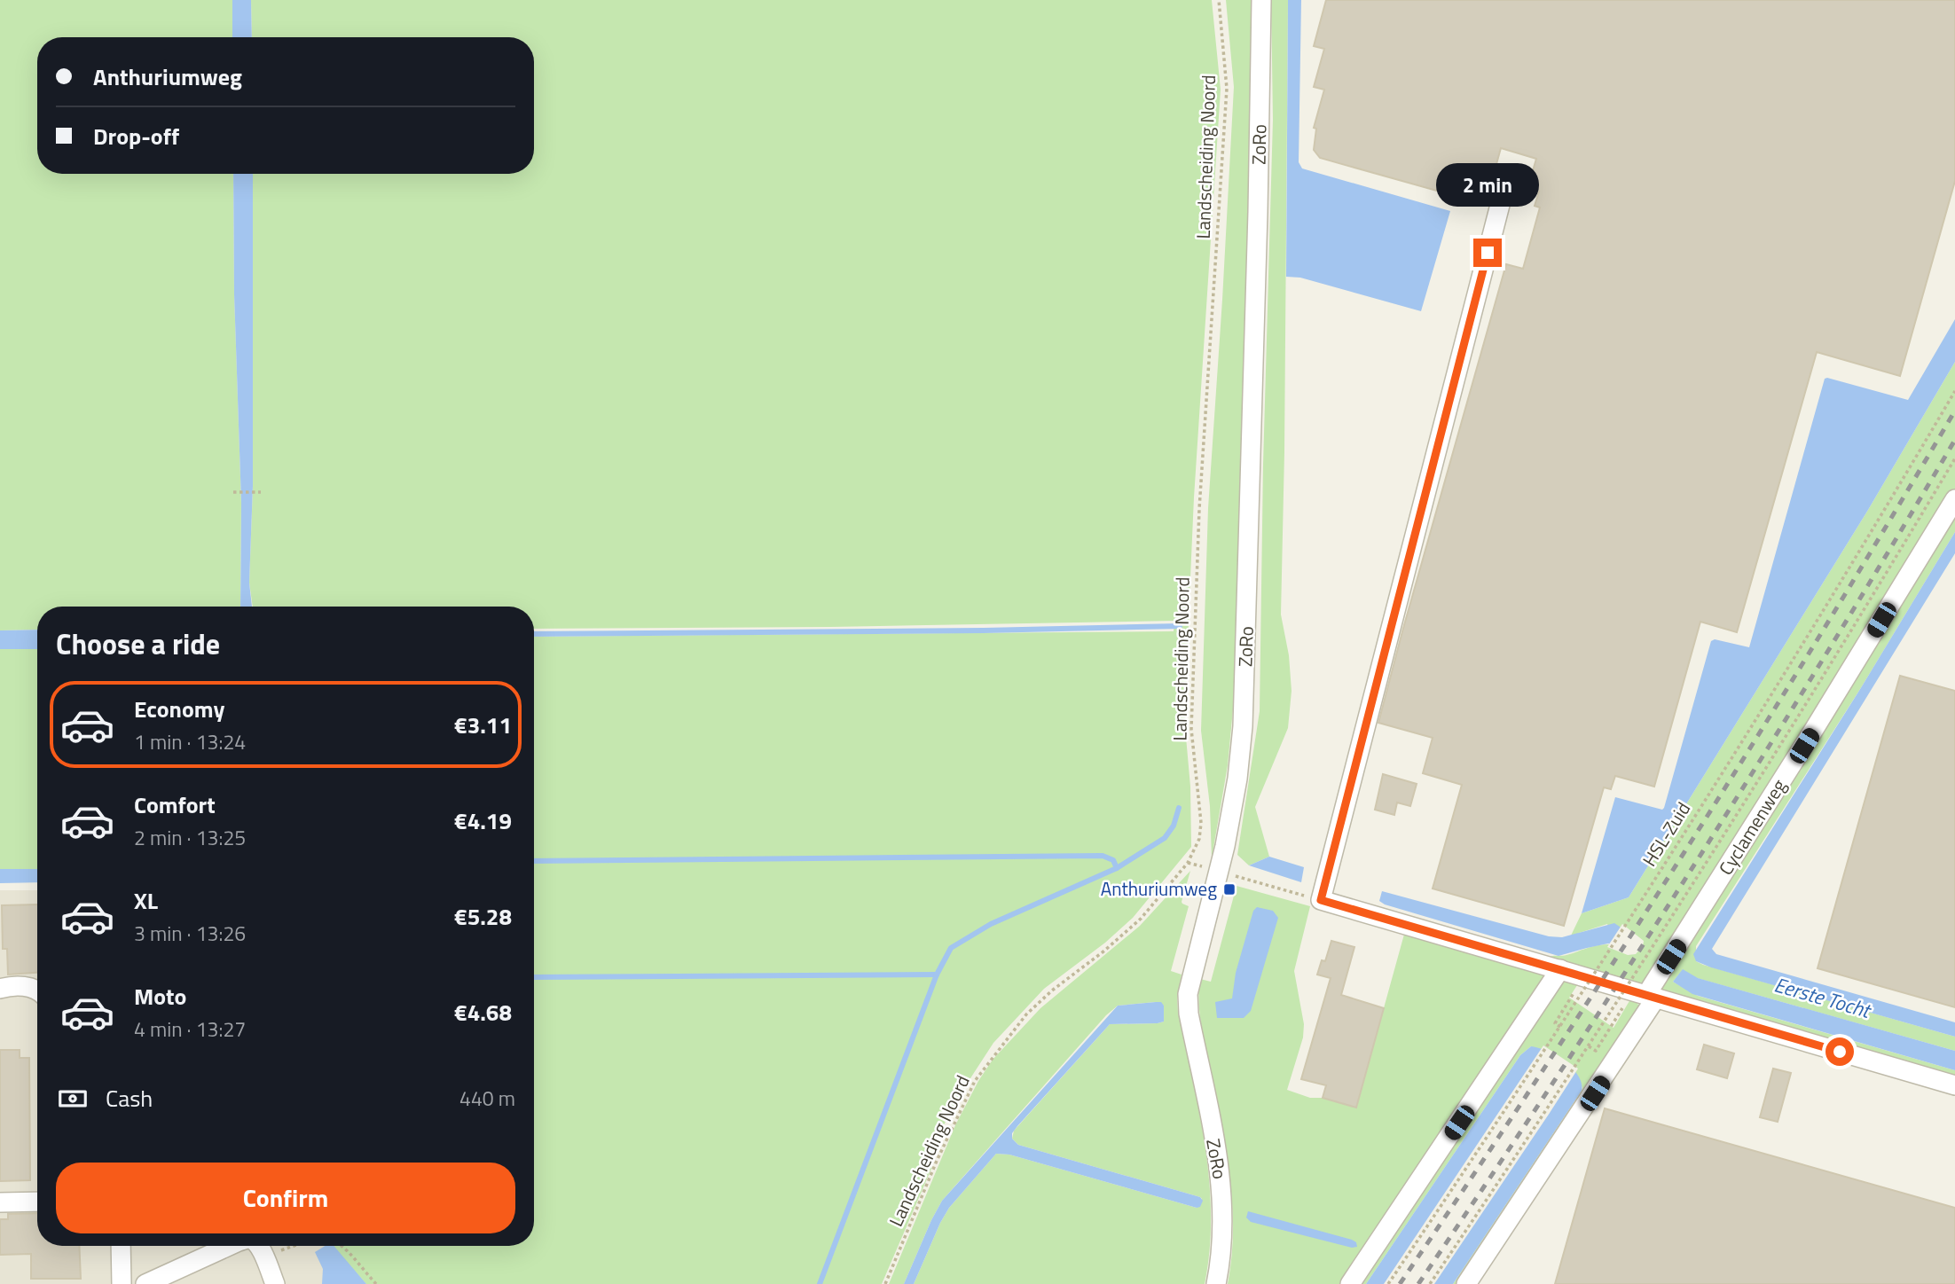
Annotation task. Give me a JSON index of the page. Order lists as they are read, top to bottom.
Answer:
{
  "streets": {
    "street": ["ZoRo", "Cyclamenweg"],
    "path": ["Landscheiding Noord", "HSL-Zuid"]
  },
  "water": ["Eerste Tocht"],
  "places": {
    "transit": ["Anthuriumweg"]
  },
  "page": {
    "banner": ["Anthuriumweg", "Drop-off"],
    "bubble": "2 min",
    "heading": "Choose a ride",
    "list": [
      {
        "name": "Economy",
        "note": "1 min · 13:24",
        "value": "€3.11"
      },
      {
        "name": "Comfort",
        "note": "2 min · 13:25",
        "value": "€4.19"
      },
      {
        "name": "XL",
        "note": "3 min · 13:26",
        "value": "€5.28"
      },
      {
        "name": "Moto",
        "note": "4 min · 13:27",
        "value": "€4.68"
      }
    ],
    "pay": ["Cash", "440 m"],
    "buttons": "Confirm"
  }
}
